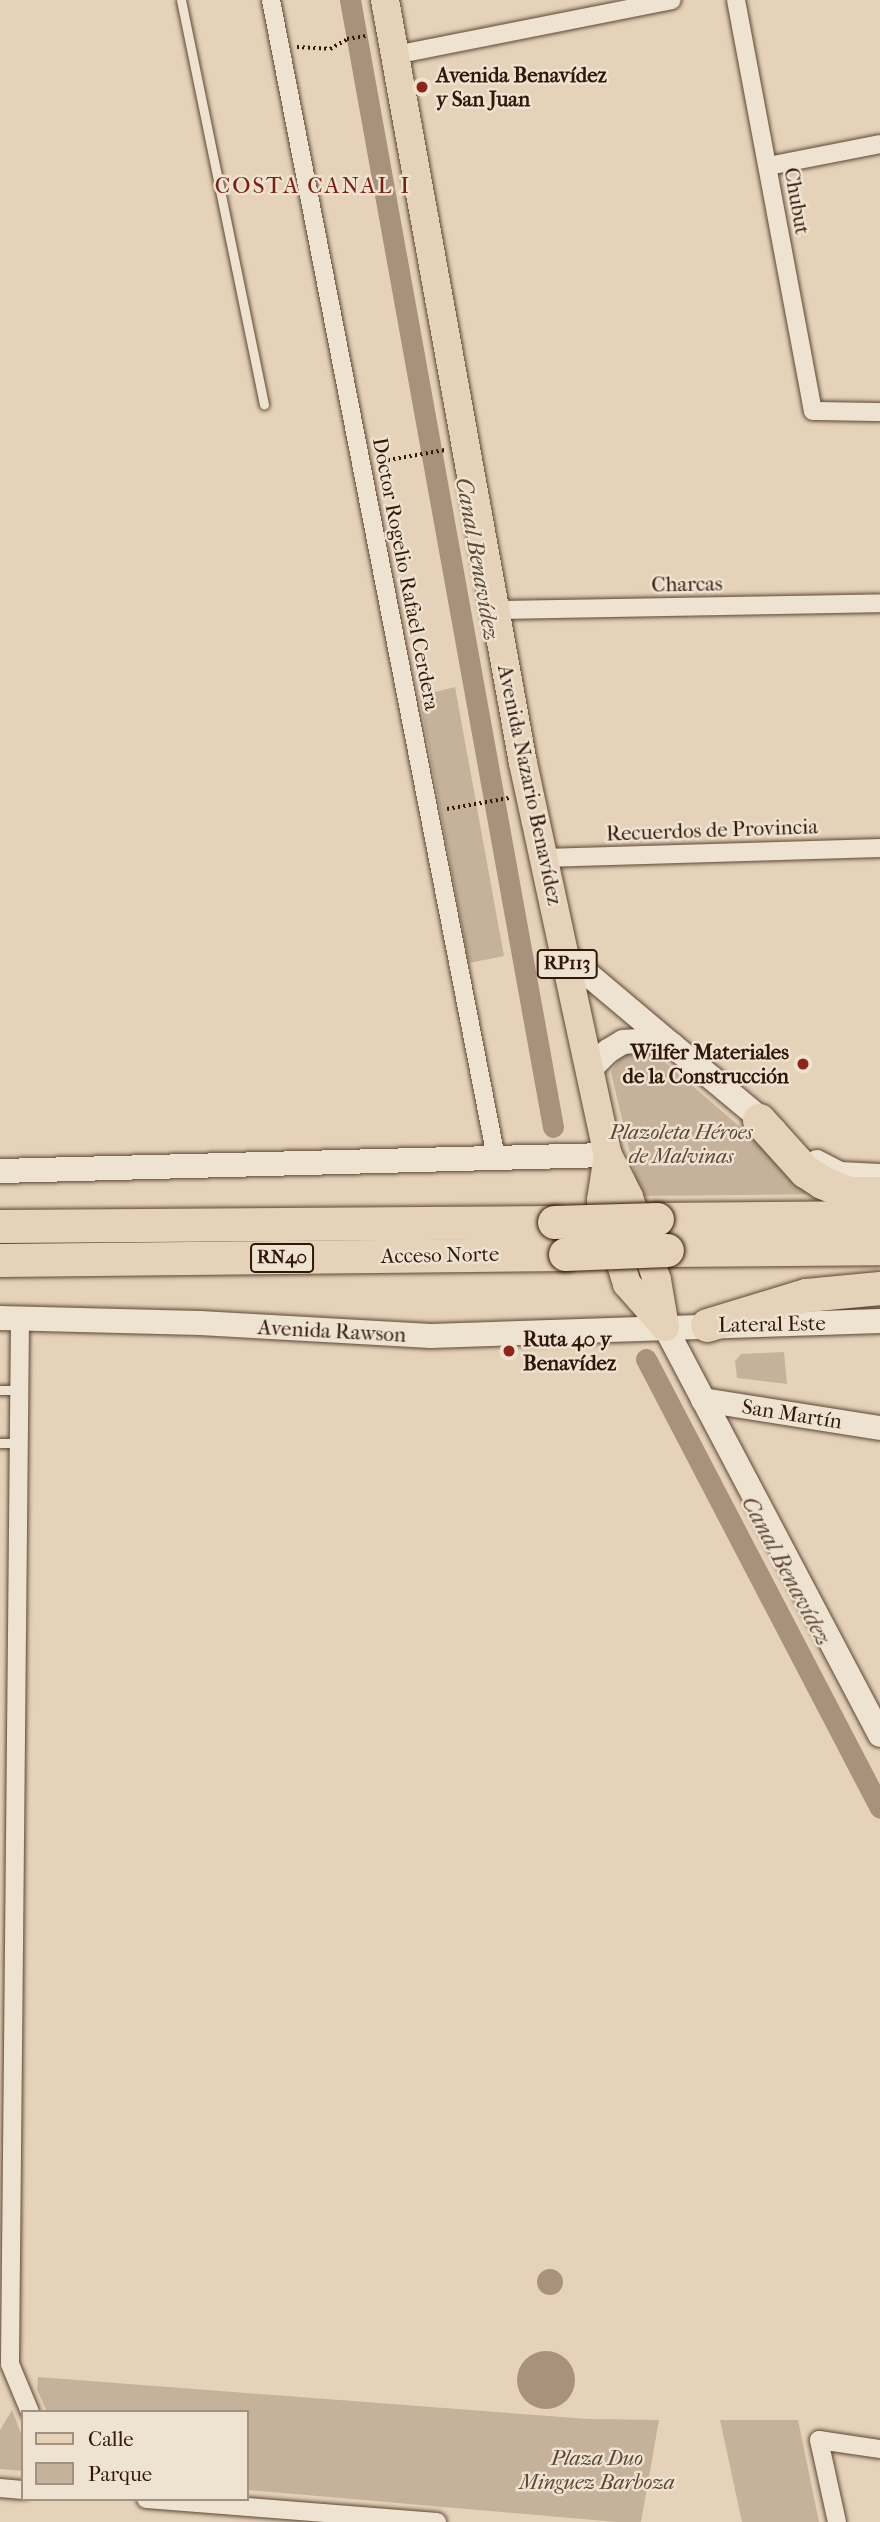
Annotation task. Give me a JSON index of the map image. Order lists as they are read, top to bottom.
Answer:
{
  "streets": {
    "highway": ["Acceso Norte", "RN40"],
    "main road": ["Avenida Nazario Benavídez", "RP113"],
    "street": [
      "Chubut",
      "Doctor Rogelio Rafael Cerdera",
      "Charcas",
      "Recuerdos de Provincia",
      "Lateral Este",
      "Avenida Rawson",
      "San Martín"
    ]
  },
  "crossings": [
    ["Charcas", "Avenida Nazario Benavídez"],
    ["Avenida Nazario Benavídez", "Recuerdos de Provincia"],
    ["Avenida Nazario Benavídez", "Lateral Este"],
    ["Avenida Nazario Benavídez", "Avenida Rawson"],
    ["Avenida Nazario Benavídez", "San Martín"],
    ["Lateral Este", "Avenida Rawson"]
  ],
  "districts": ["COSTA CANAL I"],
  "water": ["Canal Benavídez"],
  "parks": ["Plazoleta Héroes de Malvinas", "Plaza Duo Minguez Barboza"],
  "places": ["Avenida Benavídez y San Juan", "Wilfer Materiales de la Construcción", "Ruta 40 y Benavídez"],
  "legend": ["Calle", "Parque"]
}
